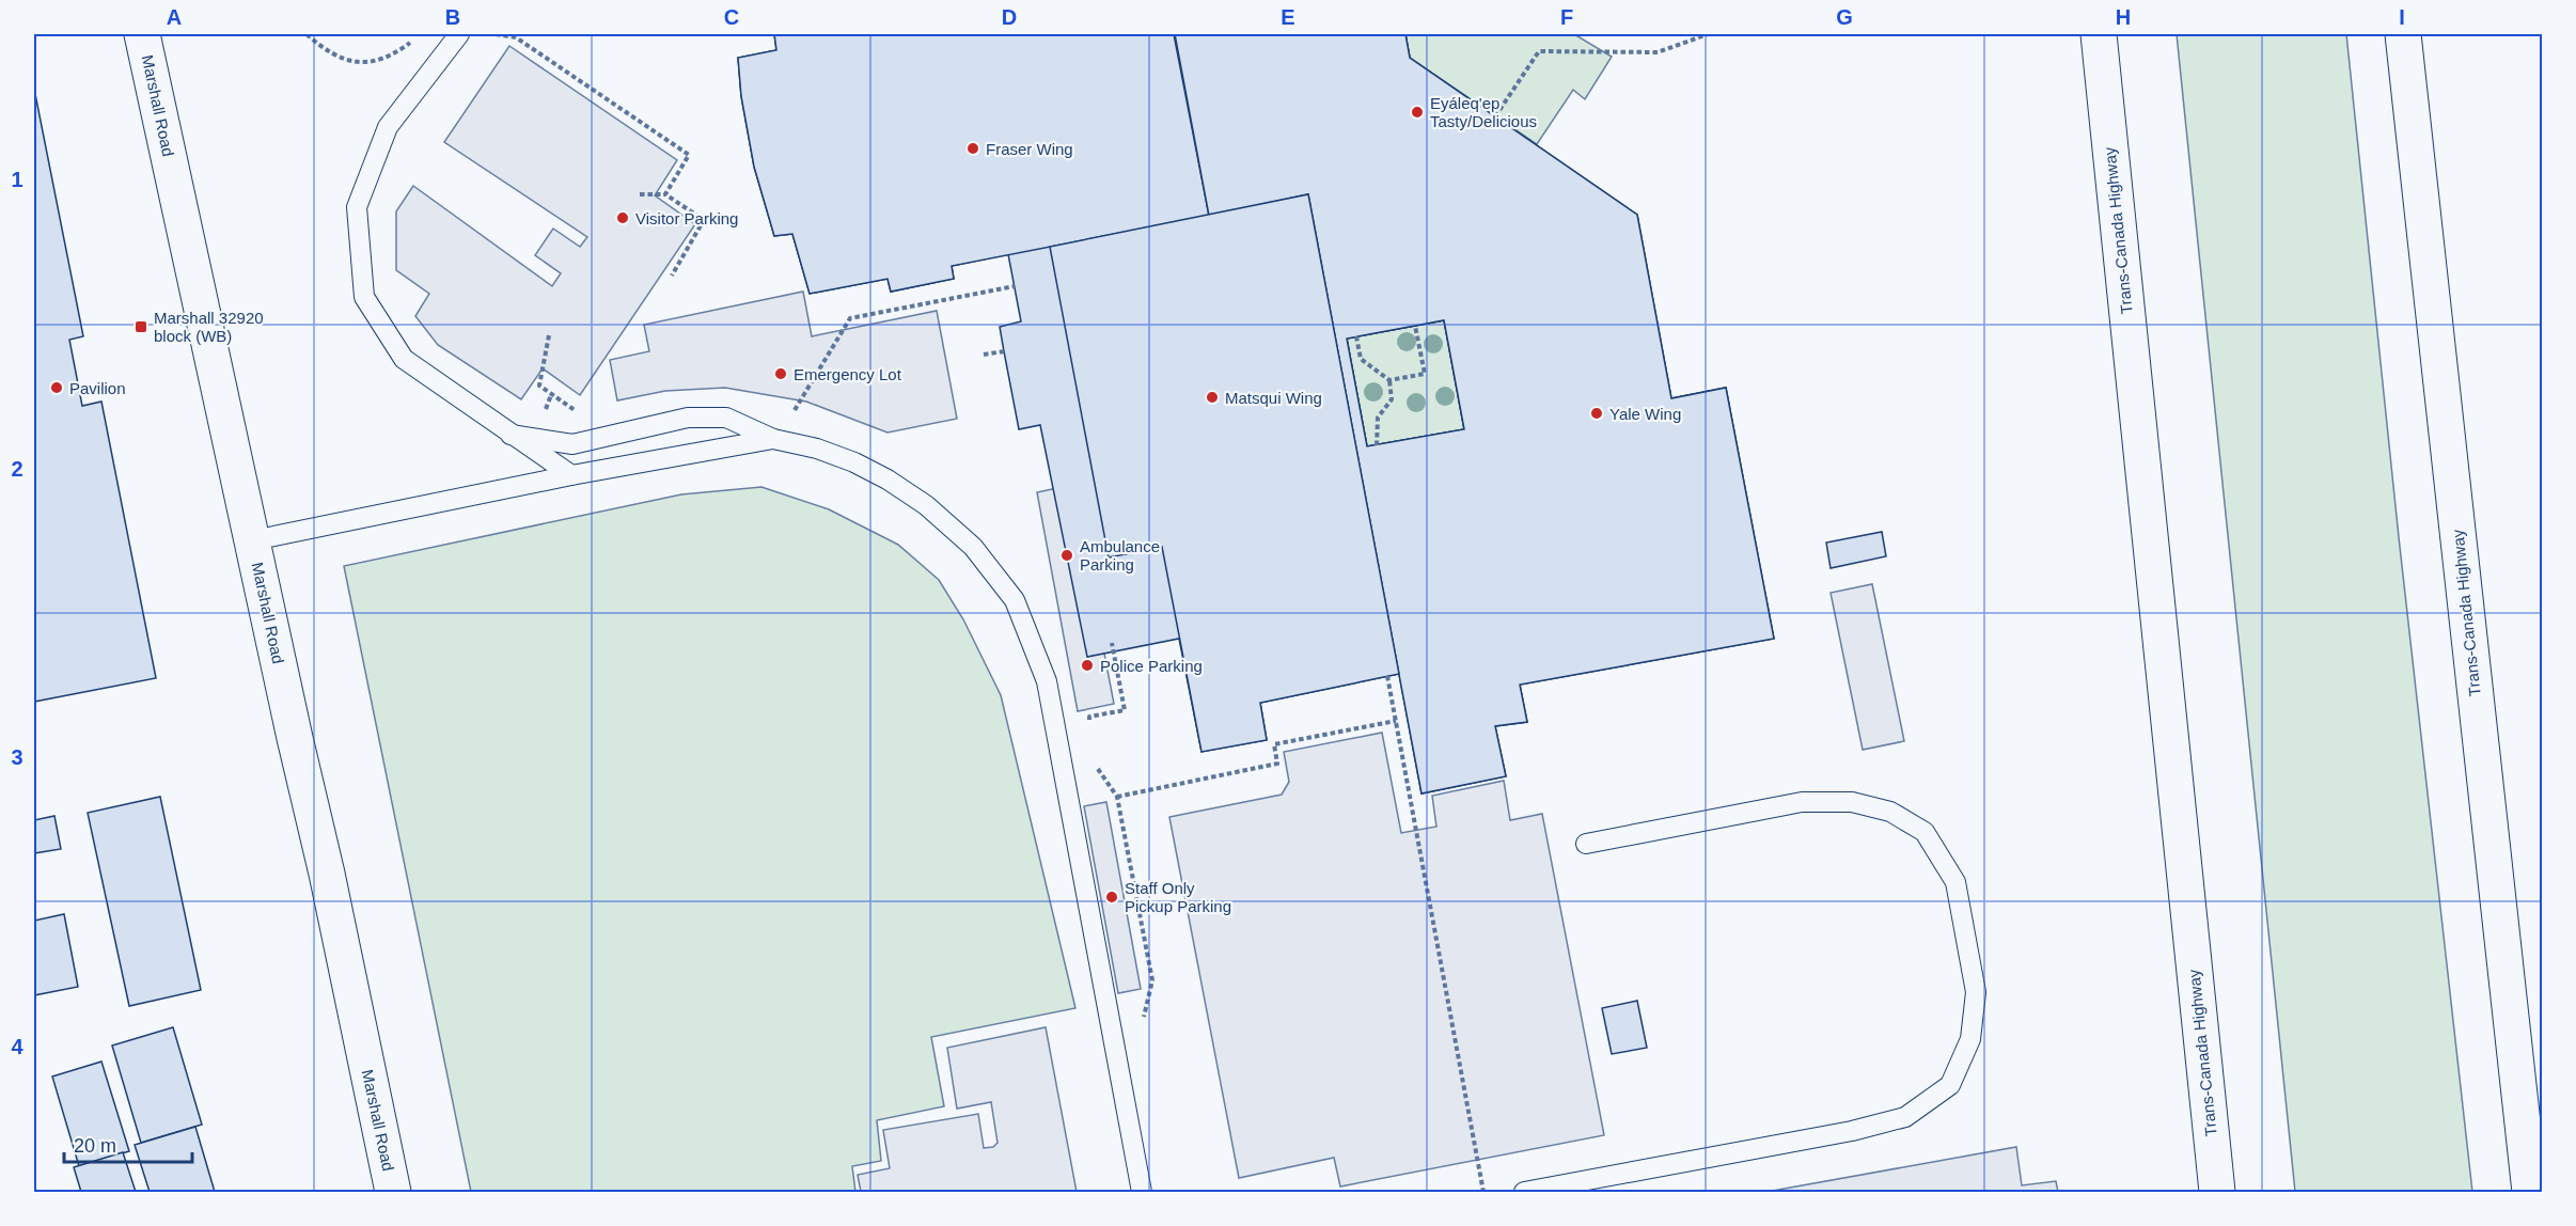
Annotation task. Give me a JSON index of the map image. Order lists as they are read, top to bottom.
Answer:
{
  "streets": {
    "main road": ["Marshall Road", "Trans-Canada Highway"]
  },
  "places": {
    "other": [
      "Eyáleq'ep Tasty/Delicious",
      "Fraser Wing",
      "Visitor Parking",
      "Emergency Lot",
      "Pavilion",
      "Matsqui Wing",
      "Yale Wing",
      "Ambulance Parking",
      "Police Parking",
      "Staff Only Pickup Parking"
    ],
    "transit": ["Marshall 32920 block (WB)"]
  },
  "scale_bar": "20 m",
  "grid": {
    "columns": [
      "A",
      "B",
      "C",
      "D",
      "E",
      "F",
      "G",
      "H",
      "I"
    ],
    "rows": [
      "1",
      "2",
      "3",
      "4"
    ]
  }
}
